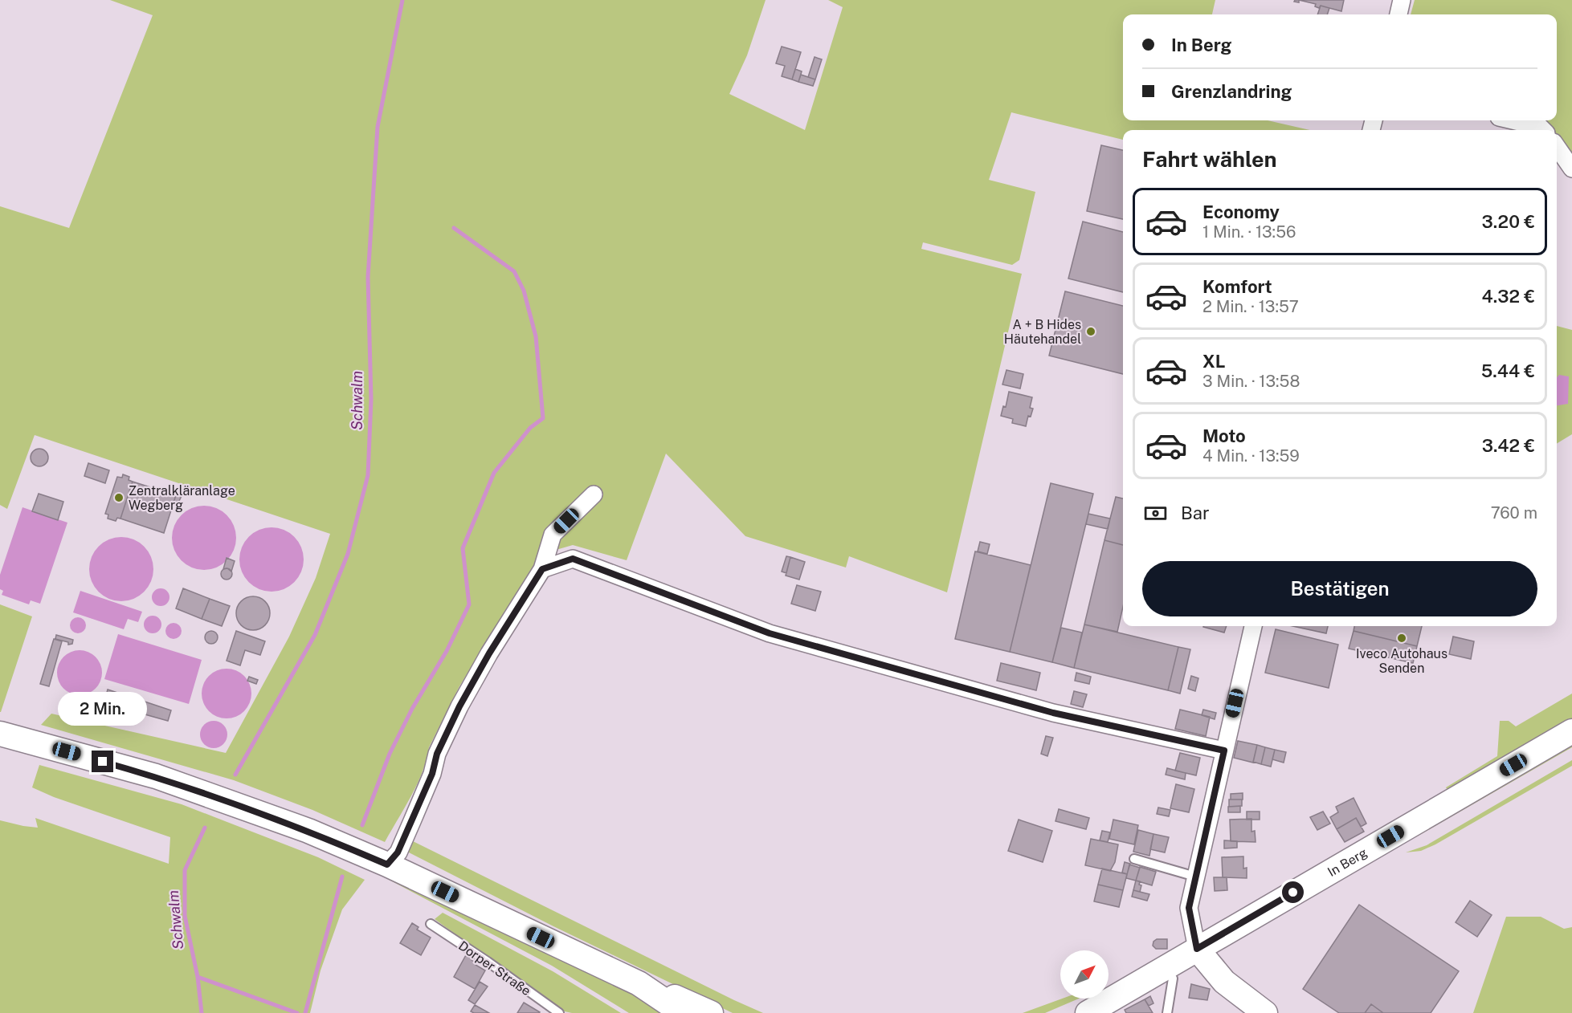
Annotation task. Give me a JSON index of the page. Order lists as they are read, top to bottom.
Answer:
{
  "streets": {
    "main road": ["In Berg"],
    "lane": ["Dorper Straße"]
  },
  "water": ["Schwalm"],
  "places": ["A + B Hides Häutehandel", "Zentralkläranlage Wegberg", "Iveco Autohaus Senden"],
  "north": "top right",
  "page": {
    "banner": ["In Berg", "Grenzlandring"],
    "heading": "Fahrt wählen",
    "list": [
      {
        "name": "Economy",
        "note": "1 Min. · 13:56",
        "value": "3.20 €"
      },
      {
        "name": "Komfort",
        "note": "2 Min. · 13:57",
        "value": "4.32 €"
      },
      {
        "name": "XL",
        "note": "3 Min. · 13:58",
        "value": "5.44 €"
      },
      {
        "name": "Moto",
        "note": "4 Min. · 13:59",
        "value": "3.42 €"
      }
    ],
    "pay": ["Bar", "760 m"],
    "buttons": "Bestätigen",
    "bubble": "2 Min."
  }
}
